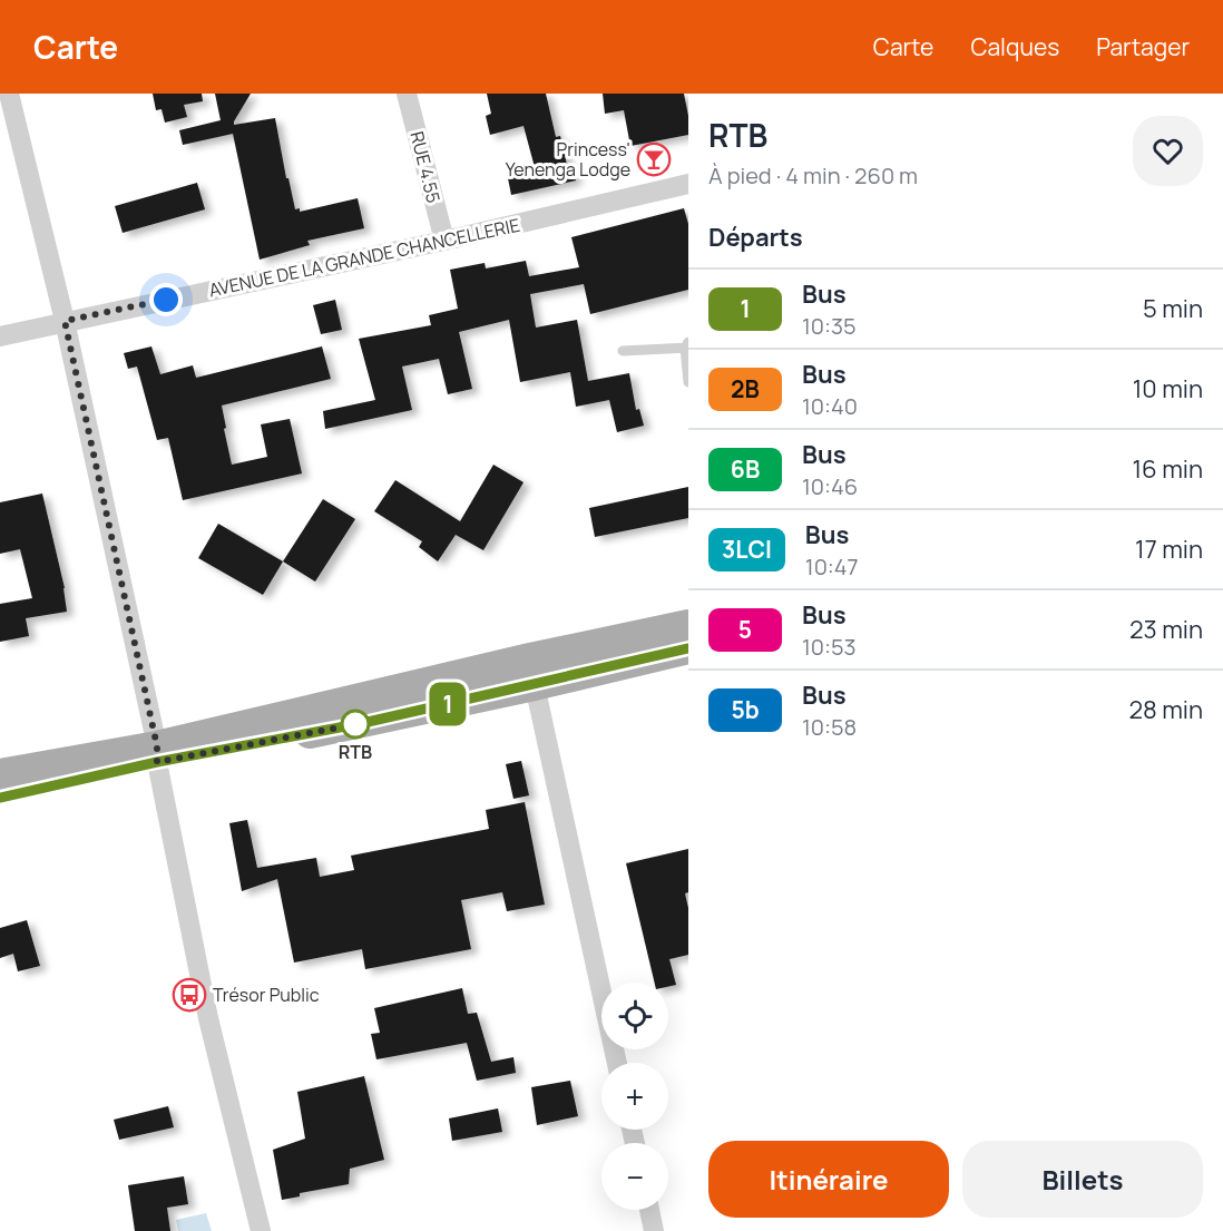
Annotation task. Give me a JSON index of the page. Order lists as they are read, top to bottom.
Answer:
{
  "streets": {
    "street": ["RUE 4.55", "AVENUE DE LA GRANDE CHANCELLERIE"]
  },
  "crossings": [
    ["RUE 4.55", "AVENUE DE LA GRANDE CHANCELLERIE"]
  ],
  "places": {
    "bar": ["Princess' Yenenga Lodge"],
    "other": ["RTB"],
    "bus stop": ["Trésor Public"]
  },
  "lines": ["bus line 1"],
  "page": {
    "header": "Carte",
    "nav": ["Carte", "Calques", "Partager"],
    "on_map": "1",
    "heading": [
      ["RTB", "À pied · 4 min · 260 m"],
      "Départs"
    ],
    "list": [
      {
        "mark": "1",
        "name": "Bus",
        "note": "10:35",
        "value": "5 min"
      },
      {
        "mark": "2B",
        "name": "Bus",
        "note": "10:40",
        "value": "10 min"
      },
      {
        "mark": "6B",
        "name": "Bus",
        "note": "10:46",
        "value": "16 min"
      },
      {
        "mark": "3LCI",
        "name": "Bus",
        "note": "10:47",
        "value": "17 min"
      },
      {
        "mark": "5",
        "name": "Bus",
        "note": "10:53",
        "value": "23 min"
      },
      {
        "mark": "5b",
        "name": "Bus",
        "note": "10:58",
        "value": "28 min"
      }
    ],
    "map_buttons": ["+", "−"],
    "buttons": ["Itinéraire", "Billets"]
  }
}
